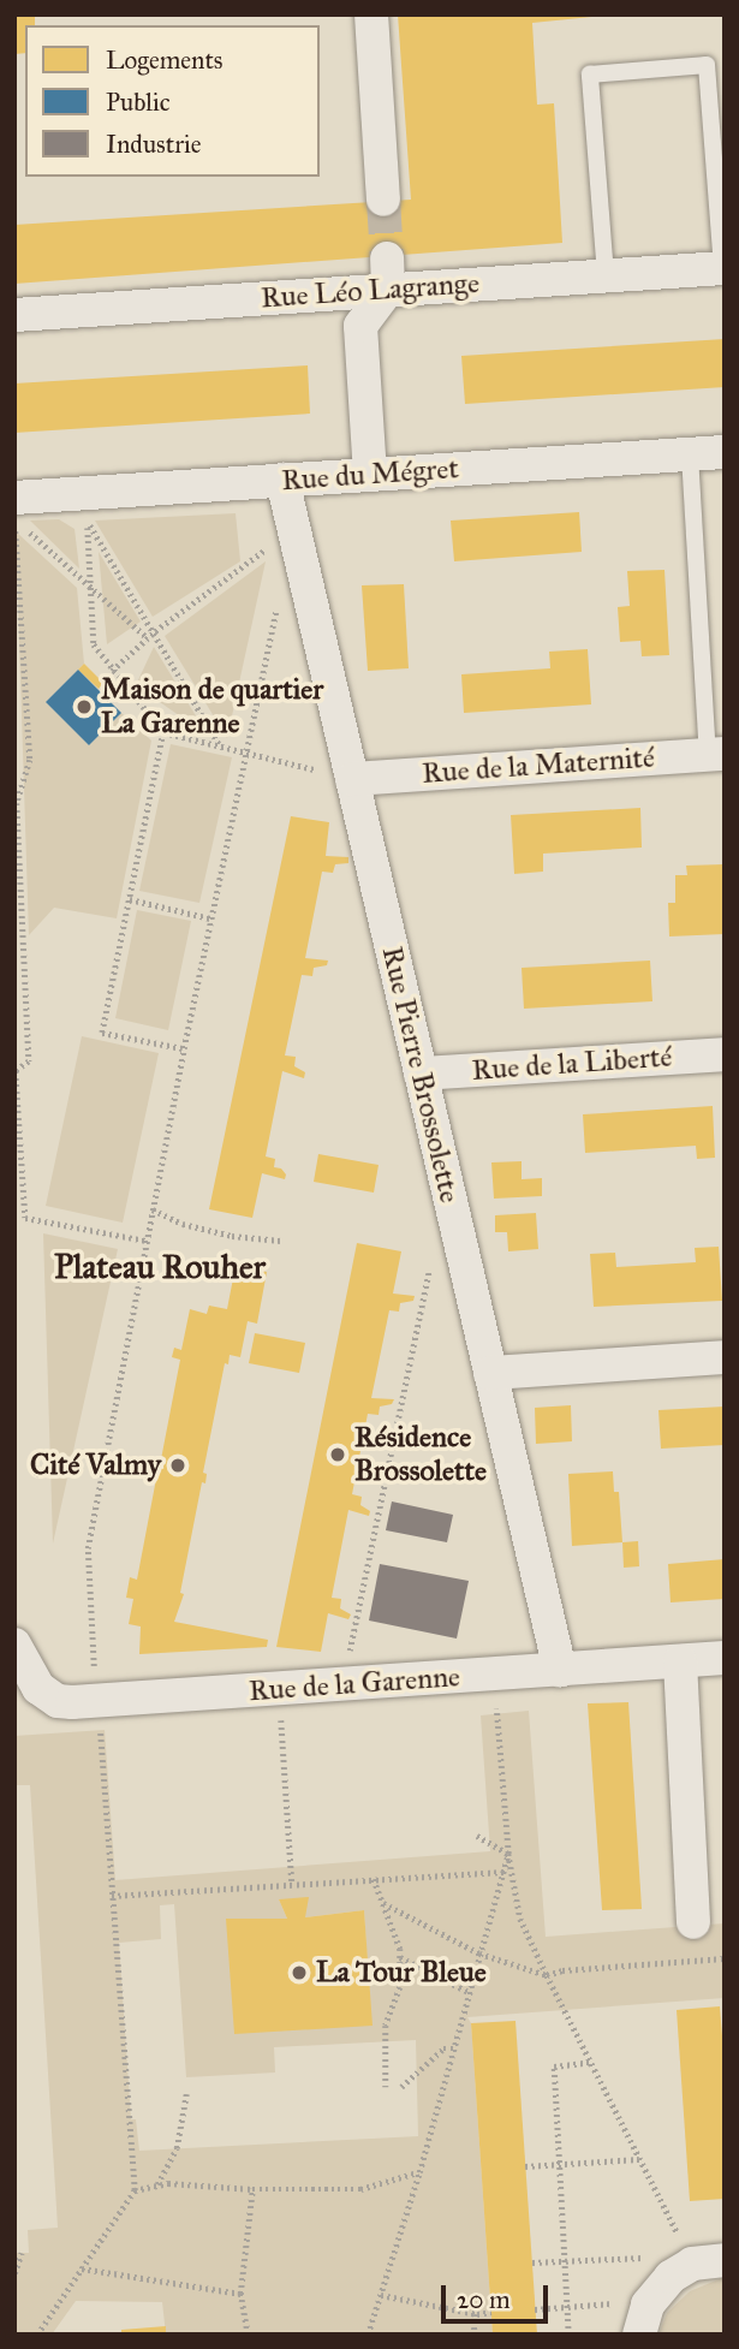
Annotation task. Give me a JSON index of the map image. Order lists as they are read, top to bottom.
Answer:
{
  "streets": {
    "street": [
      "Rue Léo Lagrange",
      "Rue du Mégret",
      "Rue de la Maternité",
      "Rue de la Liberté",
      "Rue Pierre Brossolette",
      "Rue de la Garenne"
    ]
  },
  "crossings": [
    ["Rue du Mégret", "Rue Pierre Brossolette"],
    ["Rue de la Maternité", "Rue Pierre Brossolette"],
    ["Rue de la Liberté", "Rue Pierre Brossolette"],
    ["Rue Pierre Brossolette", "Rue de la Garenne"]
  ],
  "districts": ["Plateau Rouher"],
  "places": [
    "Maison de quartier La Garenne",
    "Résidence Brossolette",
    "Cité Valmy",
    "La Tour Bleue"
  ],
  "legend": ["Logements", "Public", "Industrie"],
  "scale_bar": "20 m"
}
